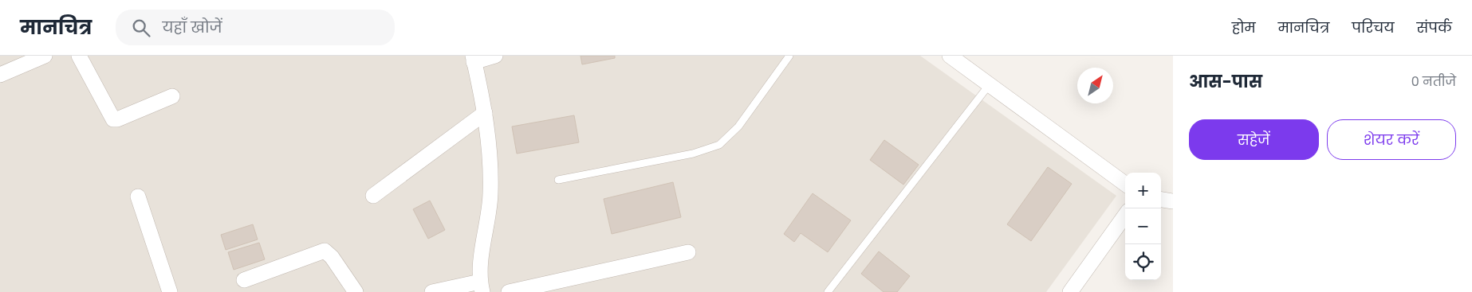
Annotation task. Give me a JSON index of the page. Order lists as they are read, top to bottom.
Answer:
{
  "north": "top right",
  "page": {
    "header": "मानचित्र",
    "search": "यहाँ खोजें",
    "nav": [
      "होम",
      "मानचित्र",
      "परिचय",
      "संपर्क"
    ],
    "heading": ["आस-पास", "0 नतीजे"],
    "buttons": ["सहेजें", "शेयर करें"],
    "map_buttons": ["+", "−"]
  }
}
